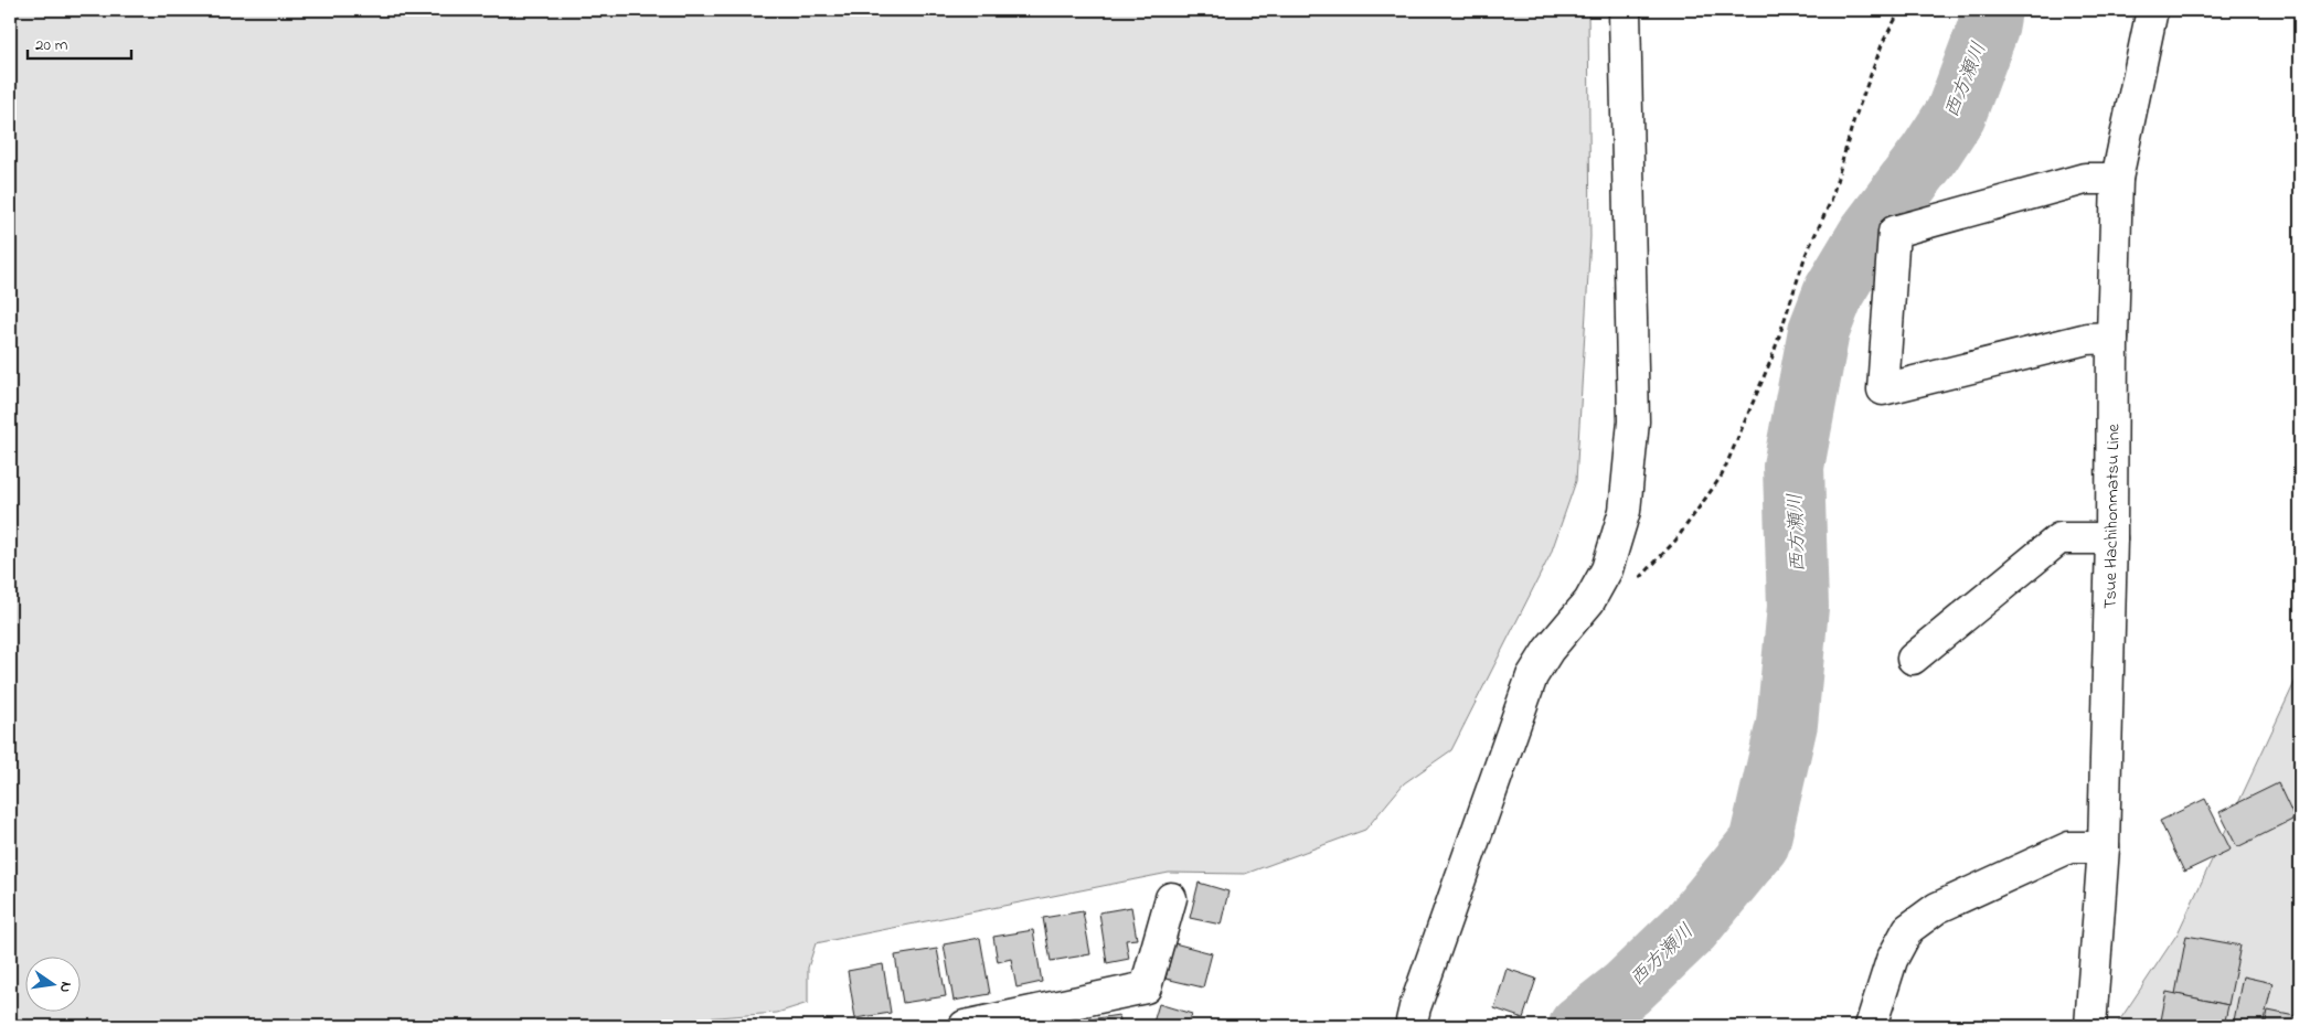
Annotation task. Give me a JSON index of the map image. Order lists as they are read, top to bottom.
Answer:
{
  "streets": {
    "street": ["Tsue Hachihonmatsu Line"]
  },
  "water": ["西方瀬川"],
  "scale_bar": "20 m",
  "north": "right"
}
